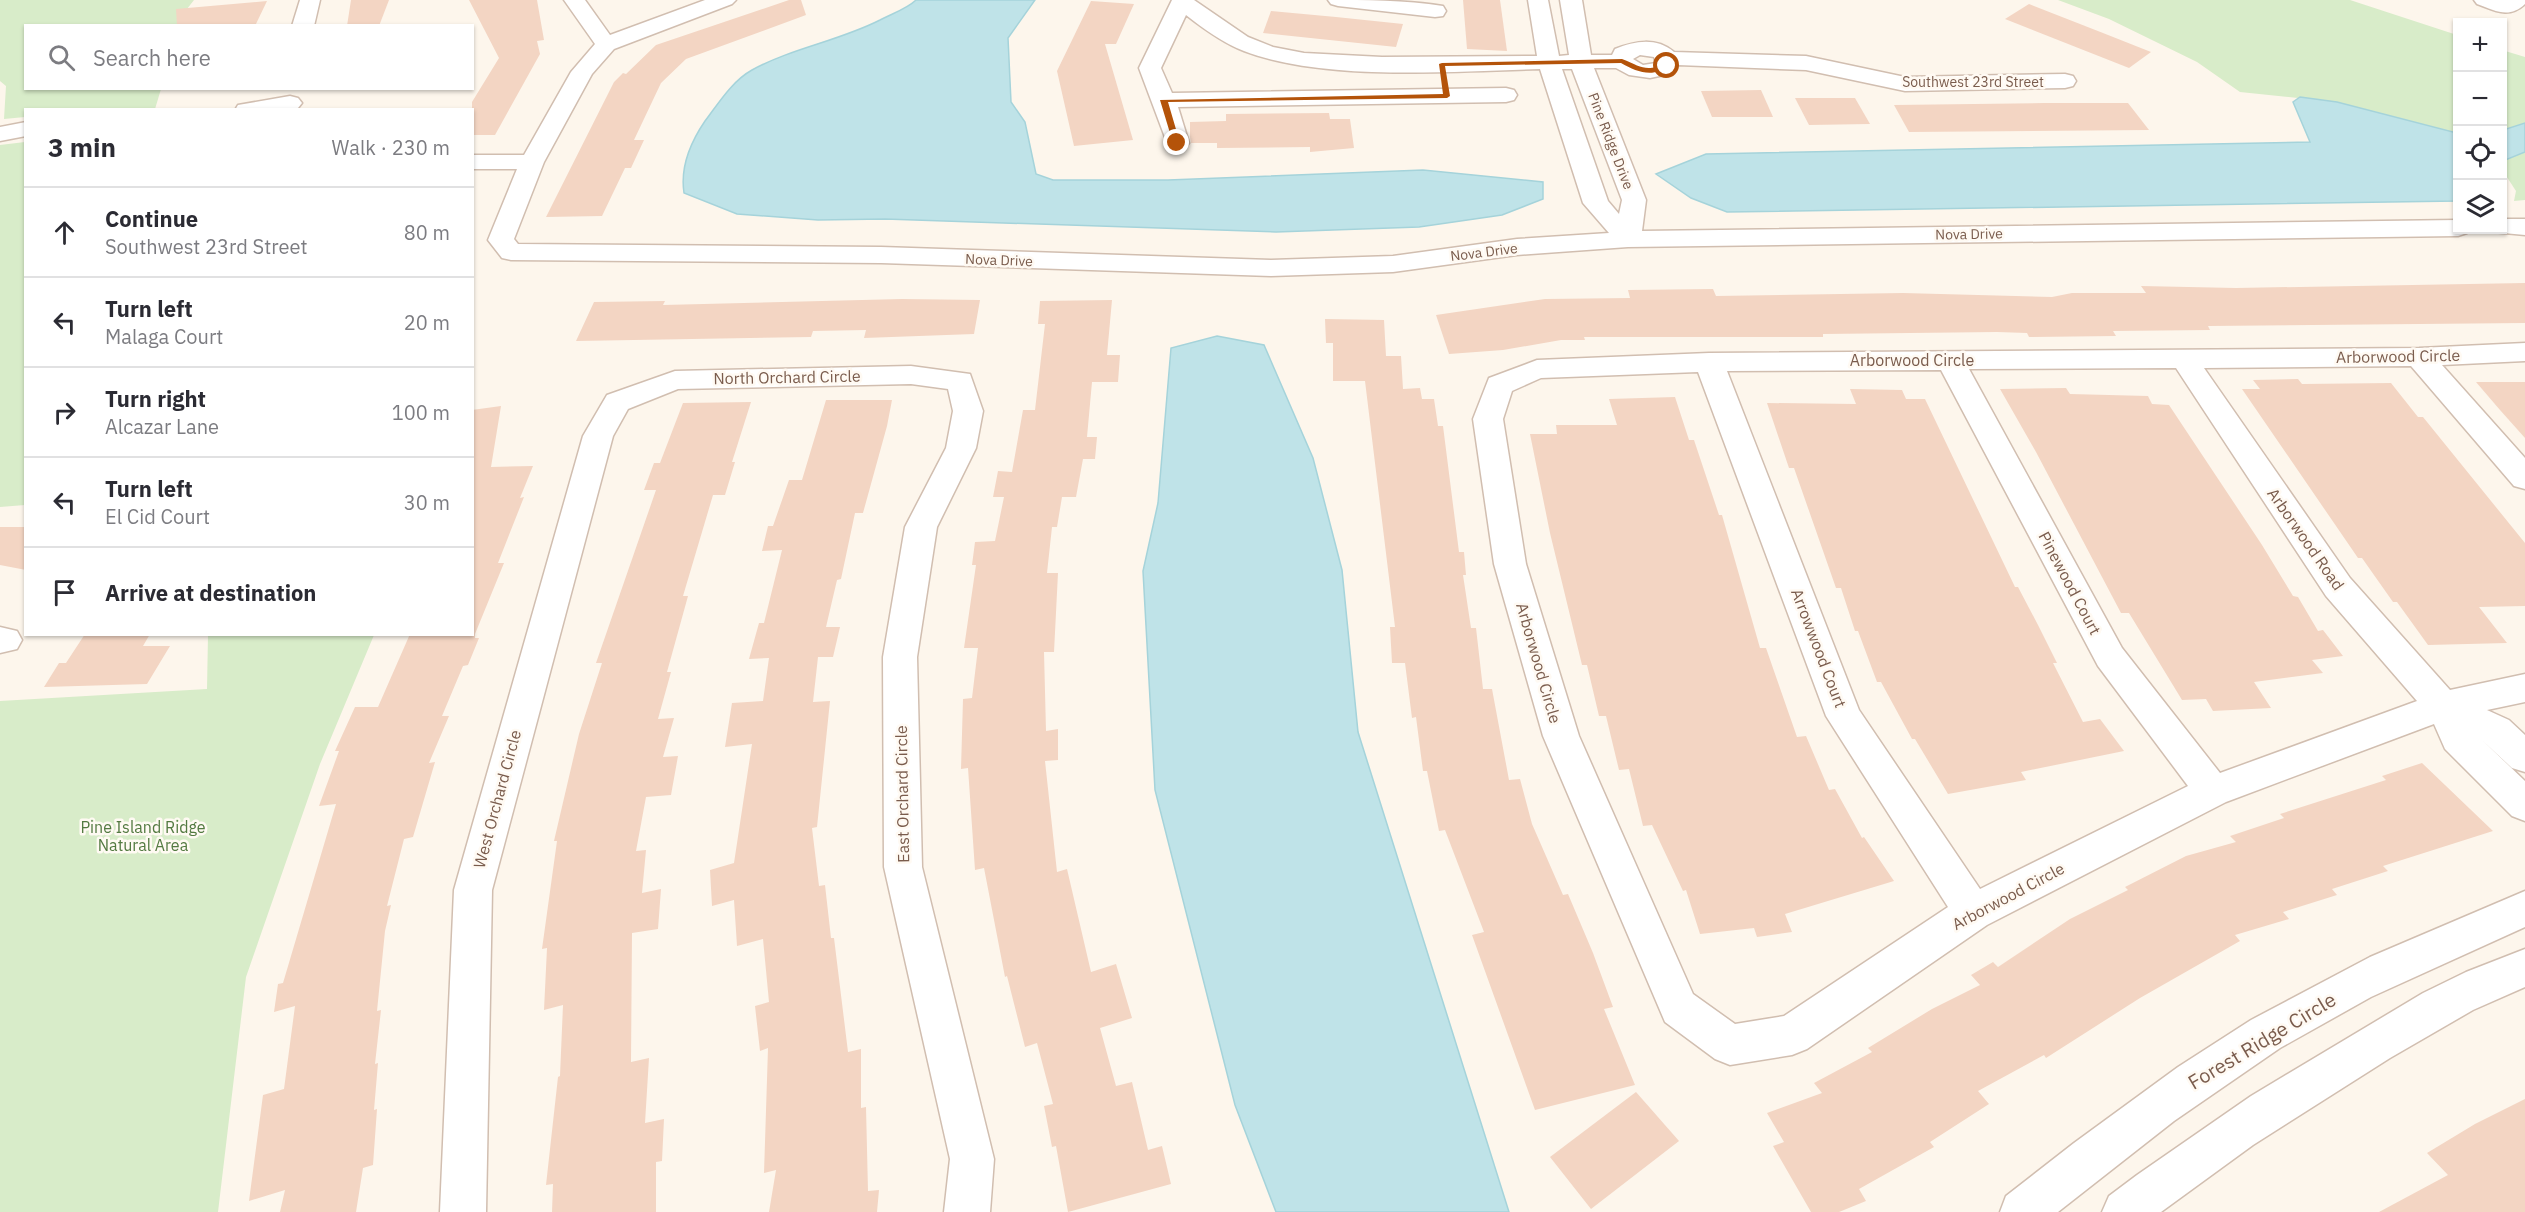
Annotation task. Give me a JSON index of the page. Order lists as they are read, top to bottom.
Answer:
{
  "streets": {
    "street": [
      "Southwest 23rd Street",
      "Pine Ridge Drive",
      "Nova Drive",
      "Arborwood Circle",
      "North Orchard Circle",
      "Arborwood Road",
      "Pinewood Court",
      "Arrowwood Court",
      "East Orchard Circle",
      "West Orchard Circle",
      "Forest Ridge Circle"
    ]
  },
  "crossings": [
    ["Southwest 23rd Street", "Pine Ridge Drive"],
    ["Pine Ridge Drive", "Nova Drive"],
    ["Arborwood Circle", "Arborwood Road"],
    ["Arborwood Circle", "Pinewood Court"],
    ["Arborwood Circle", "Arrowwood Court"],
    ["North Orchard Circle", "East Orchard Circle"],
    ["North Orchard Circle", "West Orchard Circle"]
  ],
  "parks": ["Pine Island Ridge Natural Area"],
  "page": {
    "map_buttons": ["+", "−"],
    "search": "Search here",
    "heading": ["3 min", "Walk · 230 m"],
    "list": [
      ["Continue", "Southwest 23rd Street", "80 m"],
      ["Turn left", "Malaga Court", "20 m"],
      ["Turn right", "Alcazar Lane", "100 m"],
      ["Turn left", "El Cid Court", "30 m"],
      "Arrive at destination"
    ]
  }
}
